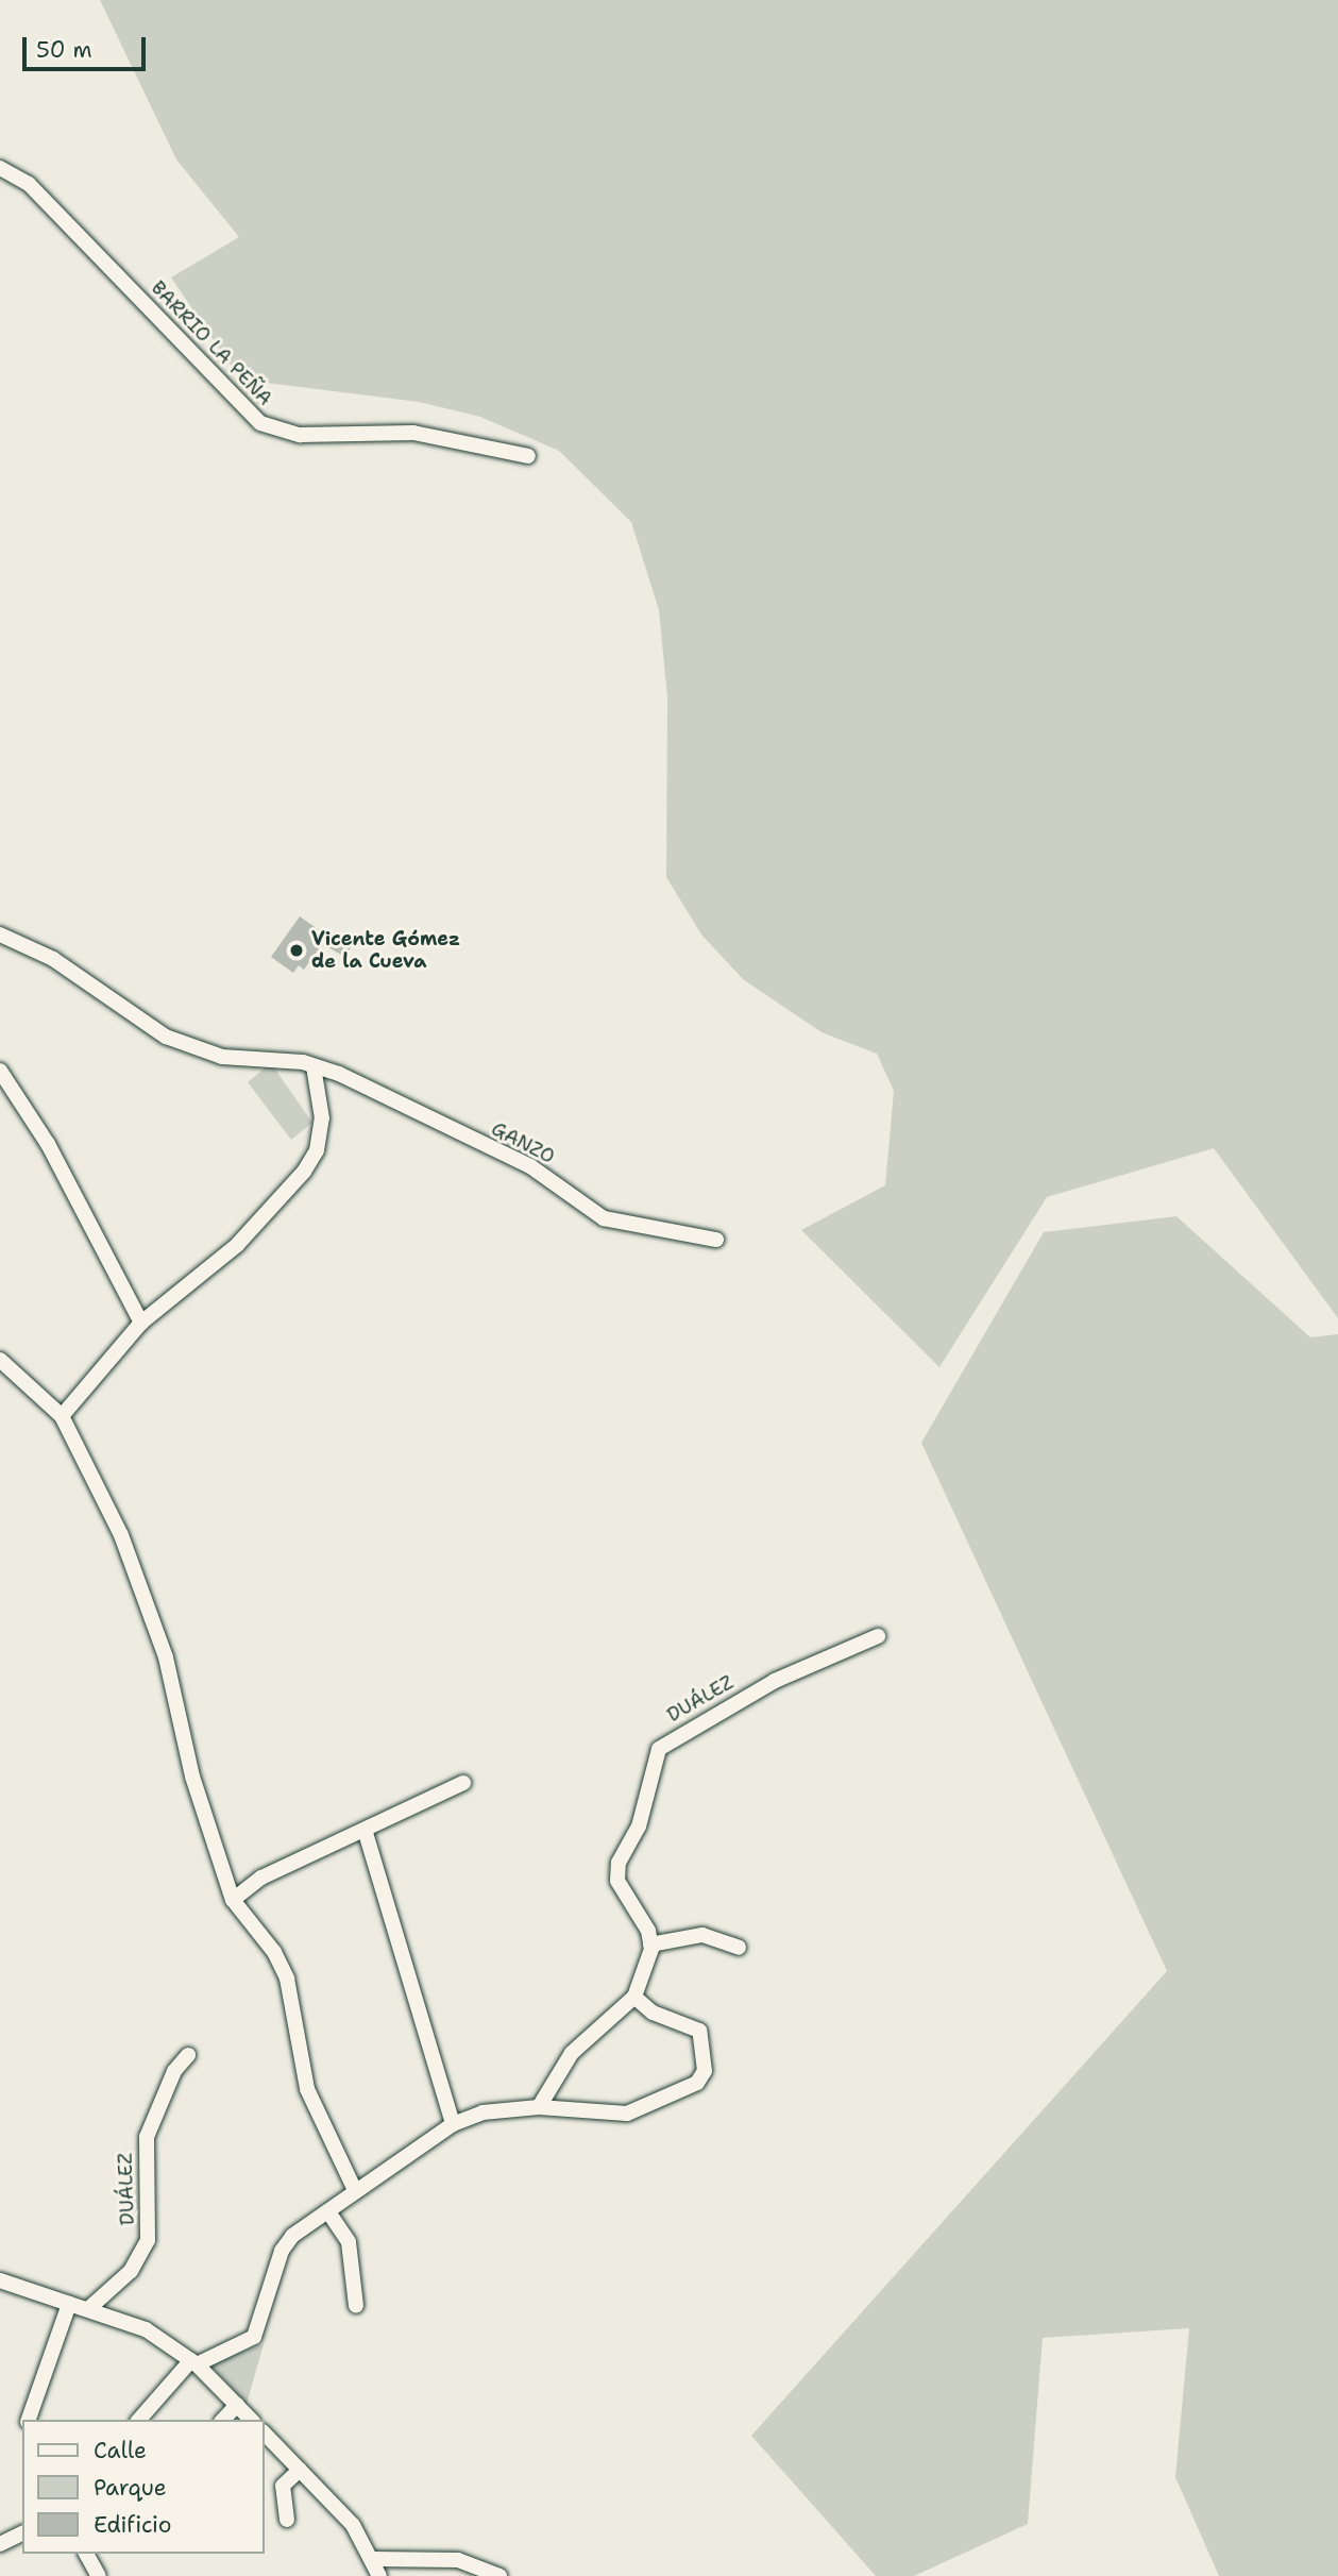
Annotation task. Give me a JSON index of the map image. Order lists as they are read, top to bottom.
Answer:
{
  "streets": {
    "street": ["BARRIO LA PEÑA", "GANZO", "DUÁLEZ"]
  },
  "places": ["Vicente Gómez de la Cueva"],
  "legend": ["Calle", "Parque", "Edificio"],
  "scale_bar": "50 m"
}
